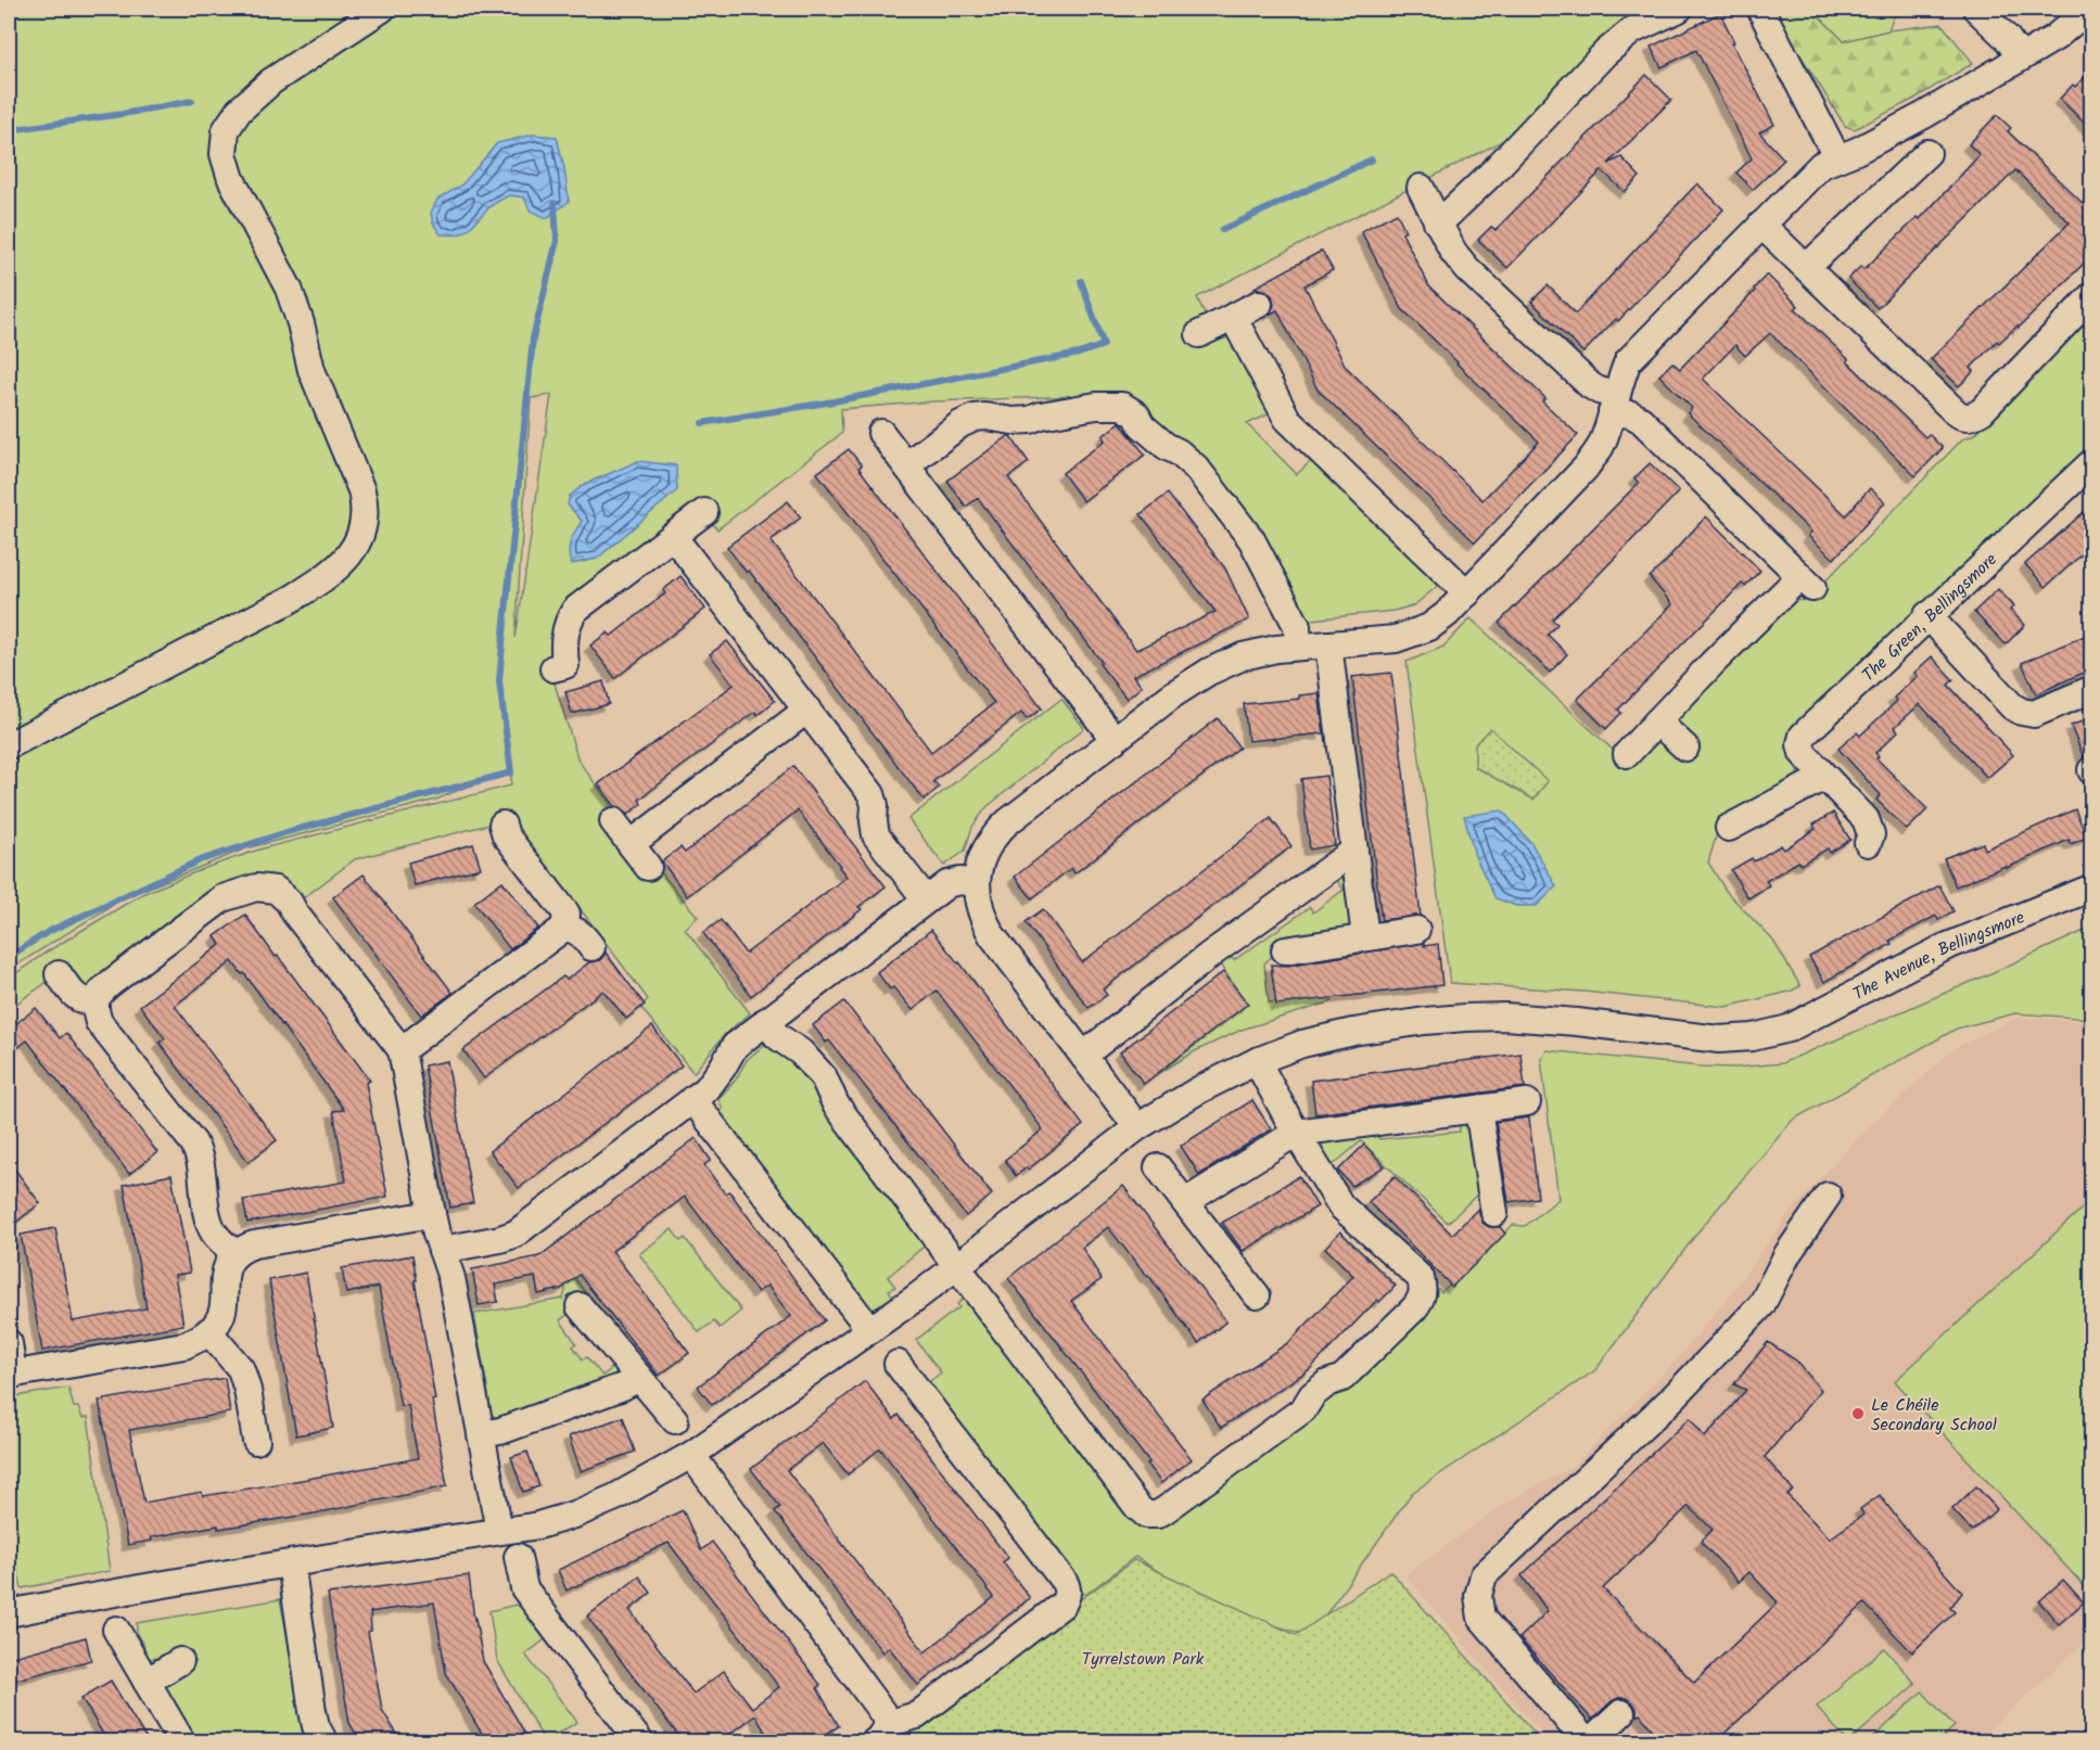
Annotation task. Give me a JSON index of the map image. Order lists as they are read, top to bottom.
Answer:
{
  "streets": {
    "street": ["The Green, Bellingsmore", "The Avenue, Bellingsmore"]
  },
  "parks": ["Tyrrelstown Park"],
  "places": ["Le Chéile Secondary School"]
}
